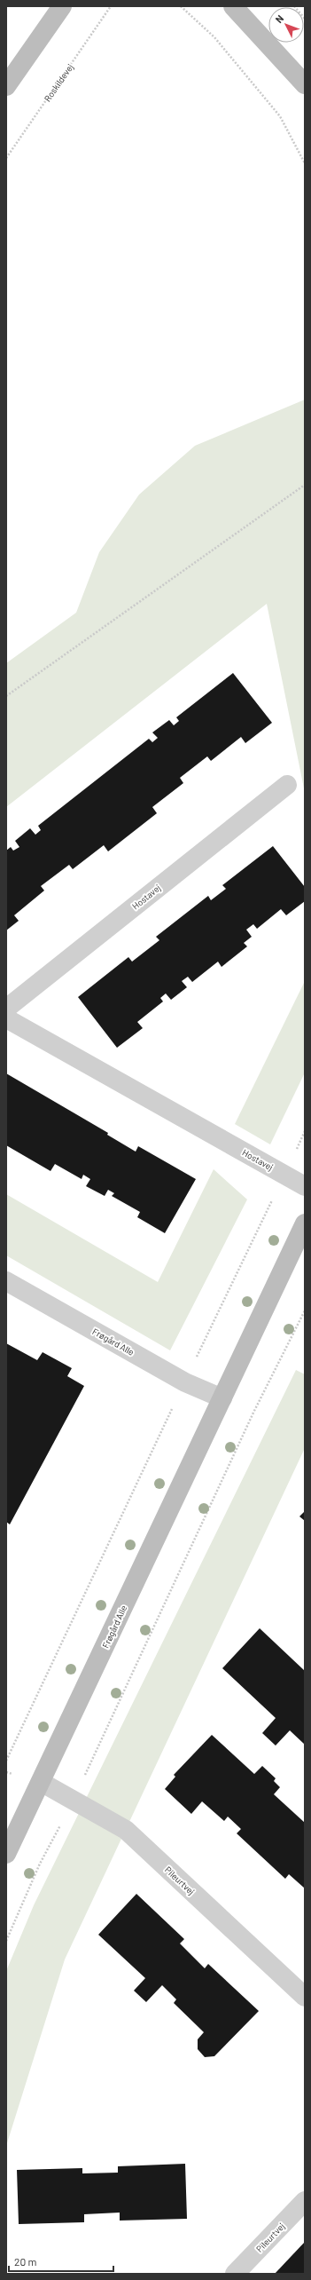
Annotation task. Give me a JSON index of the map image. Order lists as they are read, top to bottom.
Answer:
{
  "streets": {
    "street": ["Hostavej", "Frøgård Alle", "Pileurtvej"],
    "path": ["Roskildevej"]
  },
  "crossings": [
    ["Frøgård Alle", "Pileurtvej"]
  ],
  "scale_bar": "20 m",
  "north": "top left"
}
